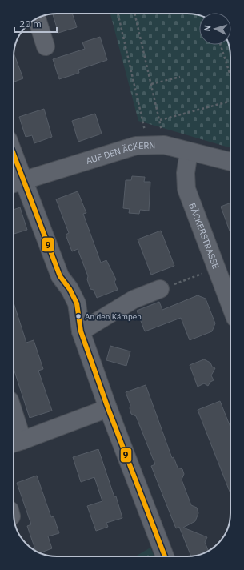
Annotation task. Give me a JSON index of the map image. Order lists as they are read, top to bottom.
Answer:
{
  "streets": {
    "street": ["AUF DEN ÄCKERN", "BÄCKERSTRASSE"]
  },
  "crossings": [
    ["AUF DEN ÄCKERN", "BÄCKERSTRASSE"]
  ],
  "places": ["An den Kämpen"],
  "lines": ["transit line 9"],
  "scale_bar": "20 m",
  "north": "left"
}
